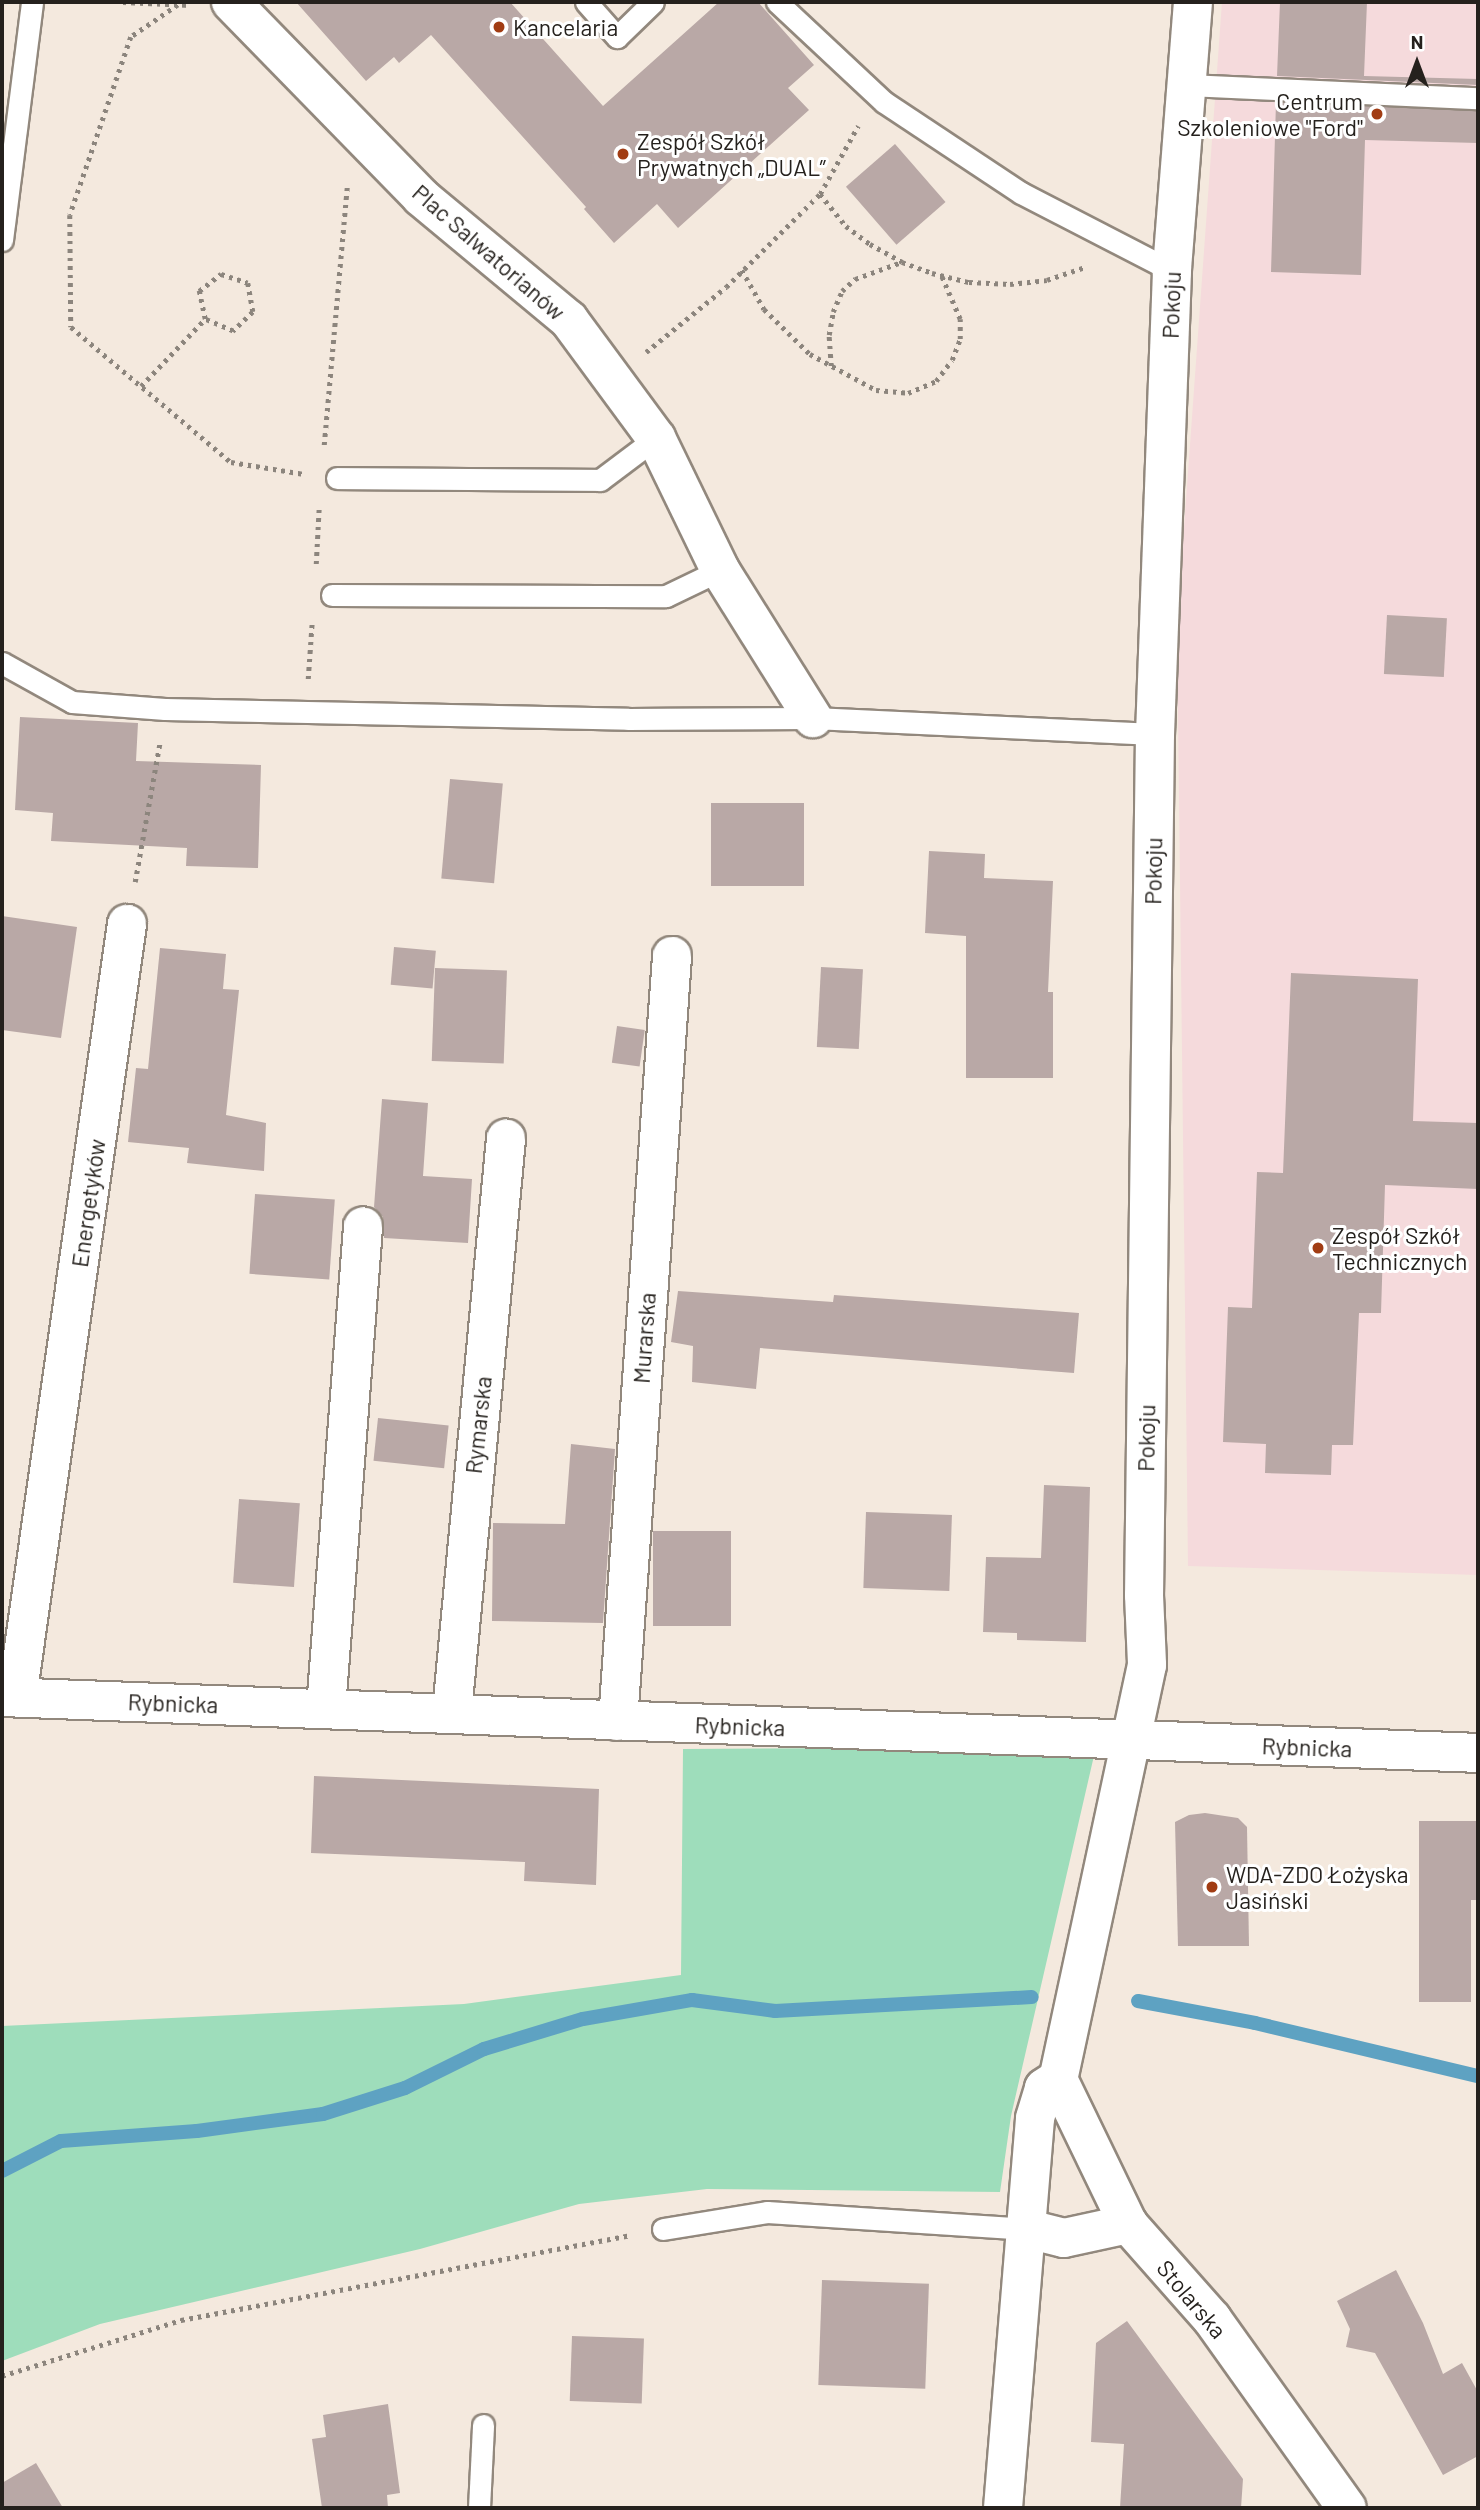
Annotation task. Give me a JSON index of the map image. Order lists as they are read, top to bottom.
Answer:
{
  "streets": {
    "street": [
      "Plac Salwatorianów",
      "Pokoju",
      "Energetyków",
      "Murarska",
      "Rymarska",
      "Rybnicka",
      "Stolarska"
    ]
  },
  "crossings": [
    ["Pokoju", "Rybnicka"],
    ["Energetyków", "Rybnicka"],
    ["Murarska", "Rybnicka"],
    ["Rymarska", "Rybnicka"]
  ],
  "places": [
    "Kancelaria",
    "Centrum Szkoleniowe \"Ford\"",
    "Zespół Szkół Prywatnych „DUAL”",
    "Zespół Szkół Technicznych",
    "WDA-ZDO Łożyska Jasiński"
  ],
  "north": "top"
}
